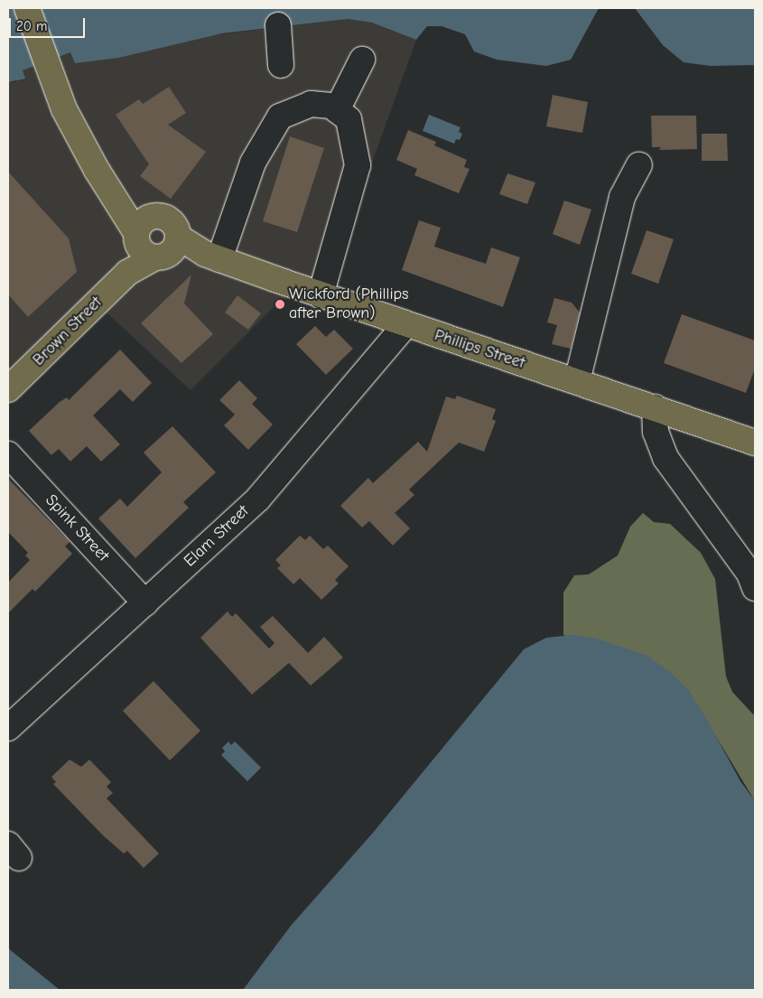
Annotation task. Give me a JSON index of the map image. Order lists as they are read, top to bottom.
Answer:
{
  "streets": {
    "main road": ["Brown Street", "Phillips Street"],
    "street": ["Spink Street", "Elam Street"]
  },
  "crossings": [
    ["Brown Street", "Phillips Street"],
    ["Phillips Street", "Elam Street"],
    ["Spink Street", "Elam Street"]
  ],
  "places": ["Wickford (Phillips after Brown)"],
  "scale_bar": "20 m"
}
